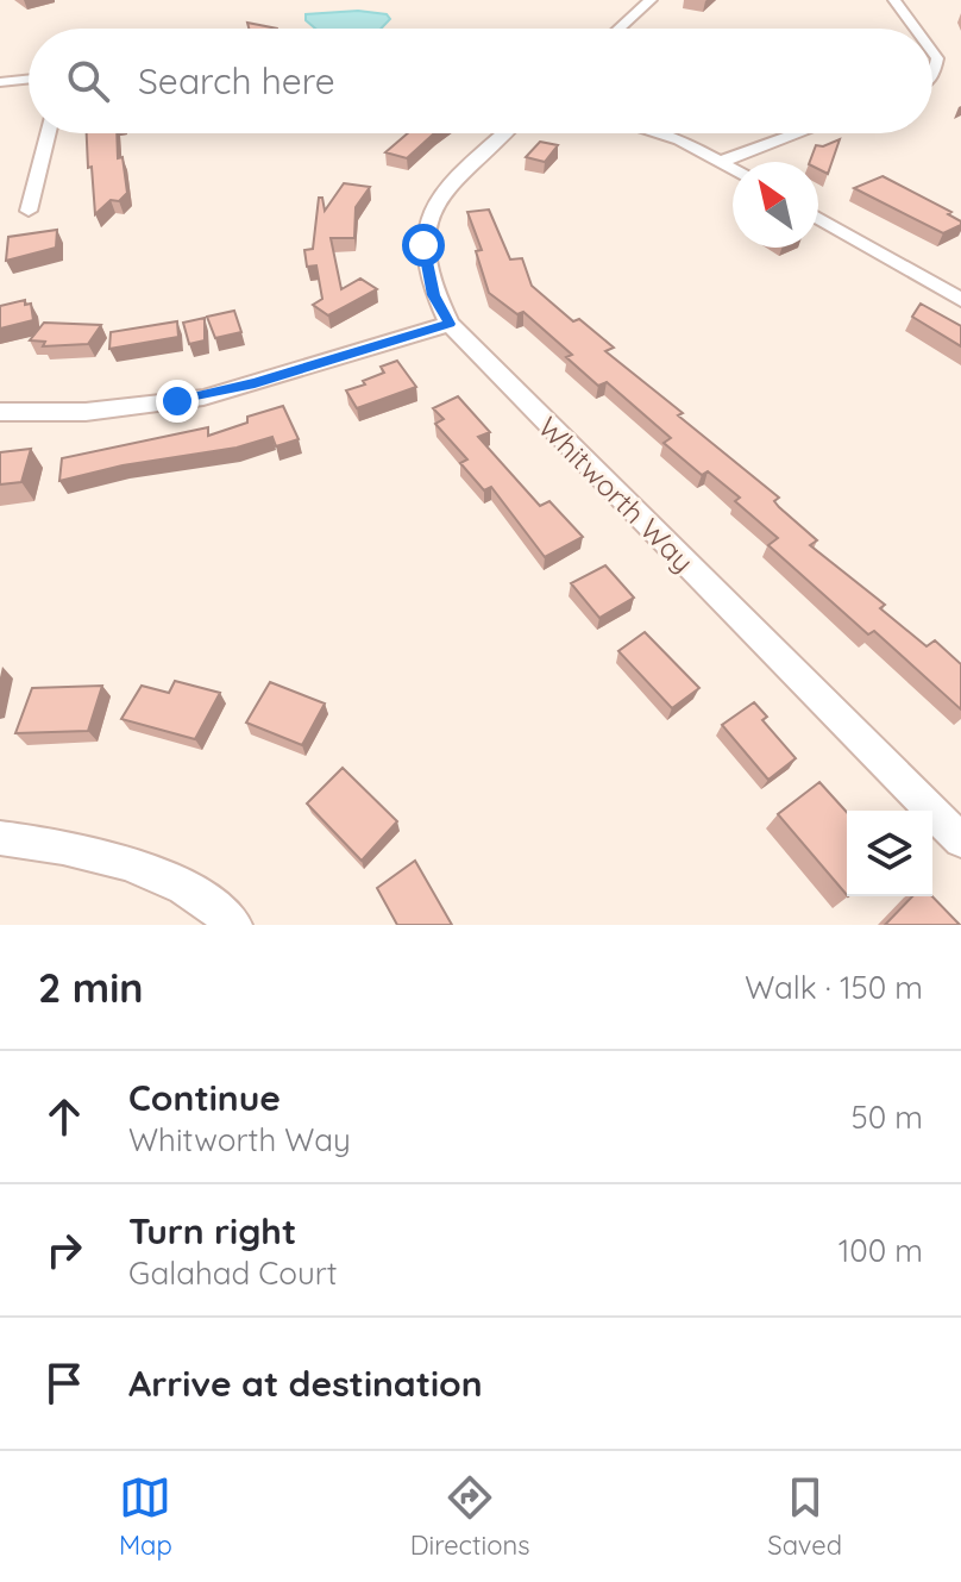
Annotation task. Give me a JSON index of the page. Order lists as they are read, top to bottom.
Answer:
{
  "streets": {
    "street": ["Whitworth Way"]
  },
  "north": "top left",
  "page": {
    "search": "Search here",
    "heading": ["2 min", "Walk · 150 m"],
    "list": [
      ["Continue", "Whitworth Way", "50 m"],
      ["Turn right", "Galahad Court", "100 m"],
      "Arrive at destination"
    ],
    "nav": ["Map", "Directions", "Saved"]
  }
}
